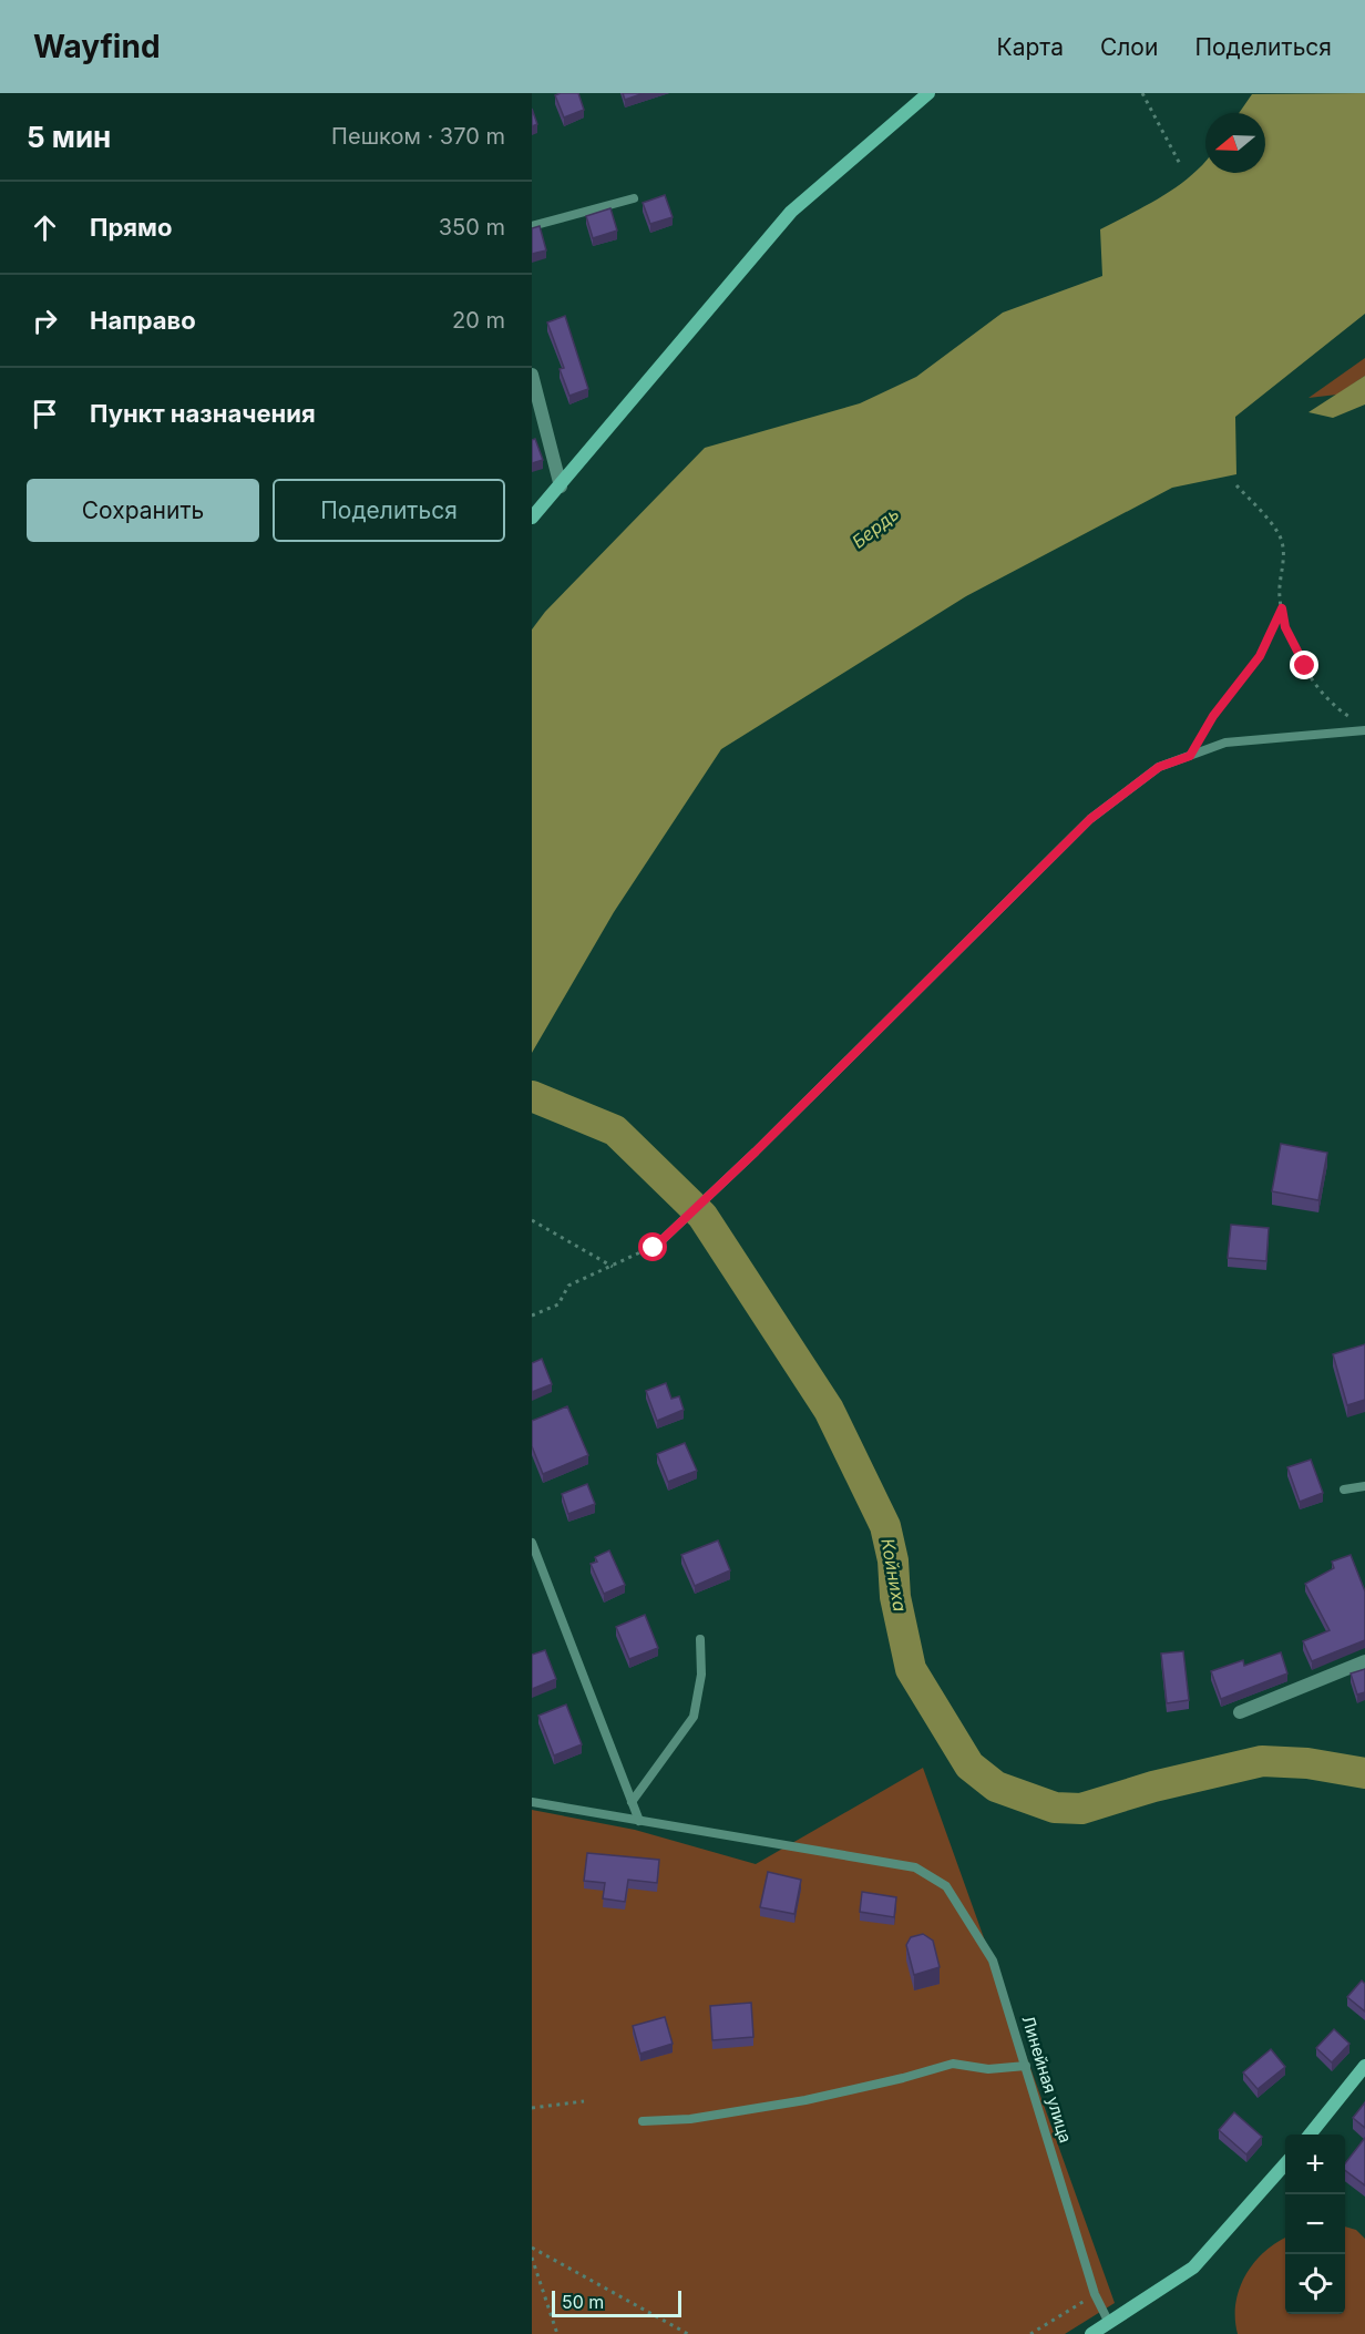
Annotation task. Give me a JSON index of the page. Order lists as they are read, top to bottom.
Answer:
{
  "streets": {
    "lane": ["Линейная улица"]
  },
  "water": ["Бердь", "Койниха"],
  "scale_bar": "50 m",
  "north": "left",
  "page": {
    "header": "Wayfind",
    "nav": ["Карта", "Слои", "Поделиться"],
    "heading": ["5 мин", "Пешком · 370 m"],
    "list": [
      ["Прямо", "350 m"],
      ["Направо", "20 m"],
      "Пункт назначения"
    ],
    "buttons": ["Сохранить", "Поделиться"],
    "map_buttons": ["+", "−"],
    "scale": "50 m"
  }
}
